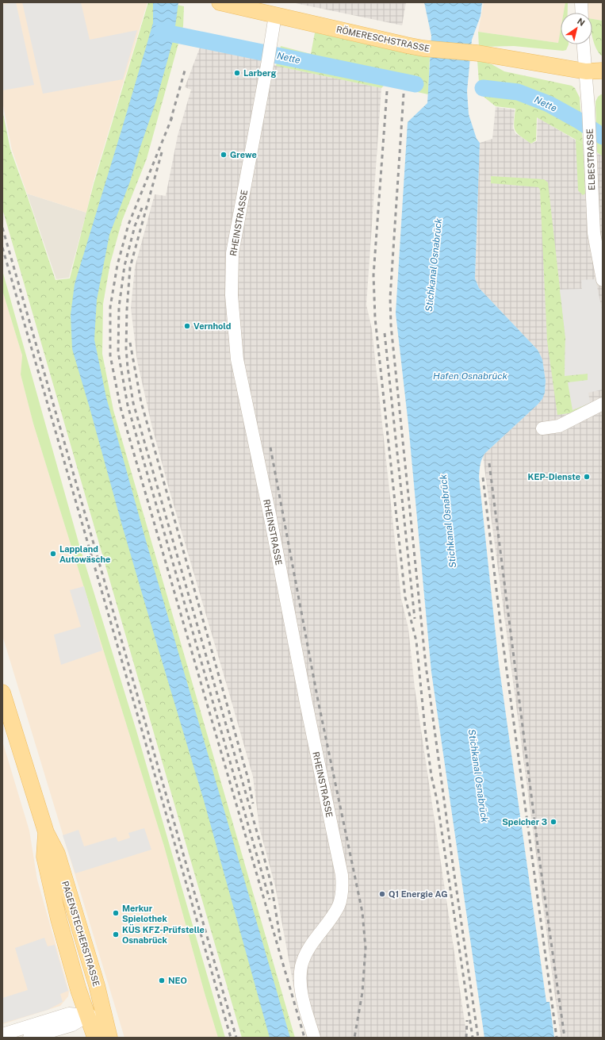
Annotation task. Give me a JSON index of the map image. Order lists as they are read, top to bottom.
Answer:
{
  "streets": {
    "main road": ["RÖMERESCHSTRASSE", "PAGENSTECHERSTRASSE"],
    "street": ["ELBESTRASSE", "RHEINSTRASSE"]
  },
  "crossings": [
    ["RÖMERESCHSTRASSE", "ELBESTRASSE"],
    ["RÖMERESCHSTRASSE", "RHEINSTRASSE"]
  ],
  "water": ["Nette", "Stichkanal Osnabrück", "Hafen Osnabrück"],
  "places": [
    "Larberg",
    "Grewe",
    "Vernhold",
    "KEP-Dienste",
    "Lappland Autowäsche",
    "Speicher 3",
    "Q1 Energie AG",
    "Merkur Spielothek",
    "KÜS KFZ-Prüfstelle Osnabrück",
    "NEO"
  ],
  "north": "top right"
}
